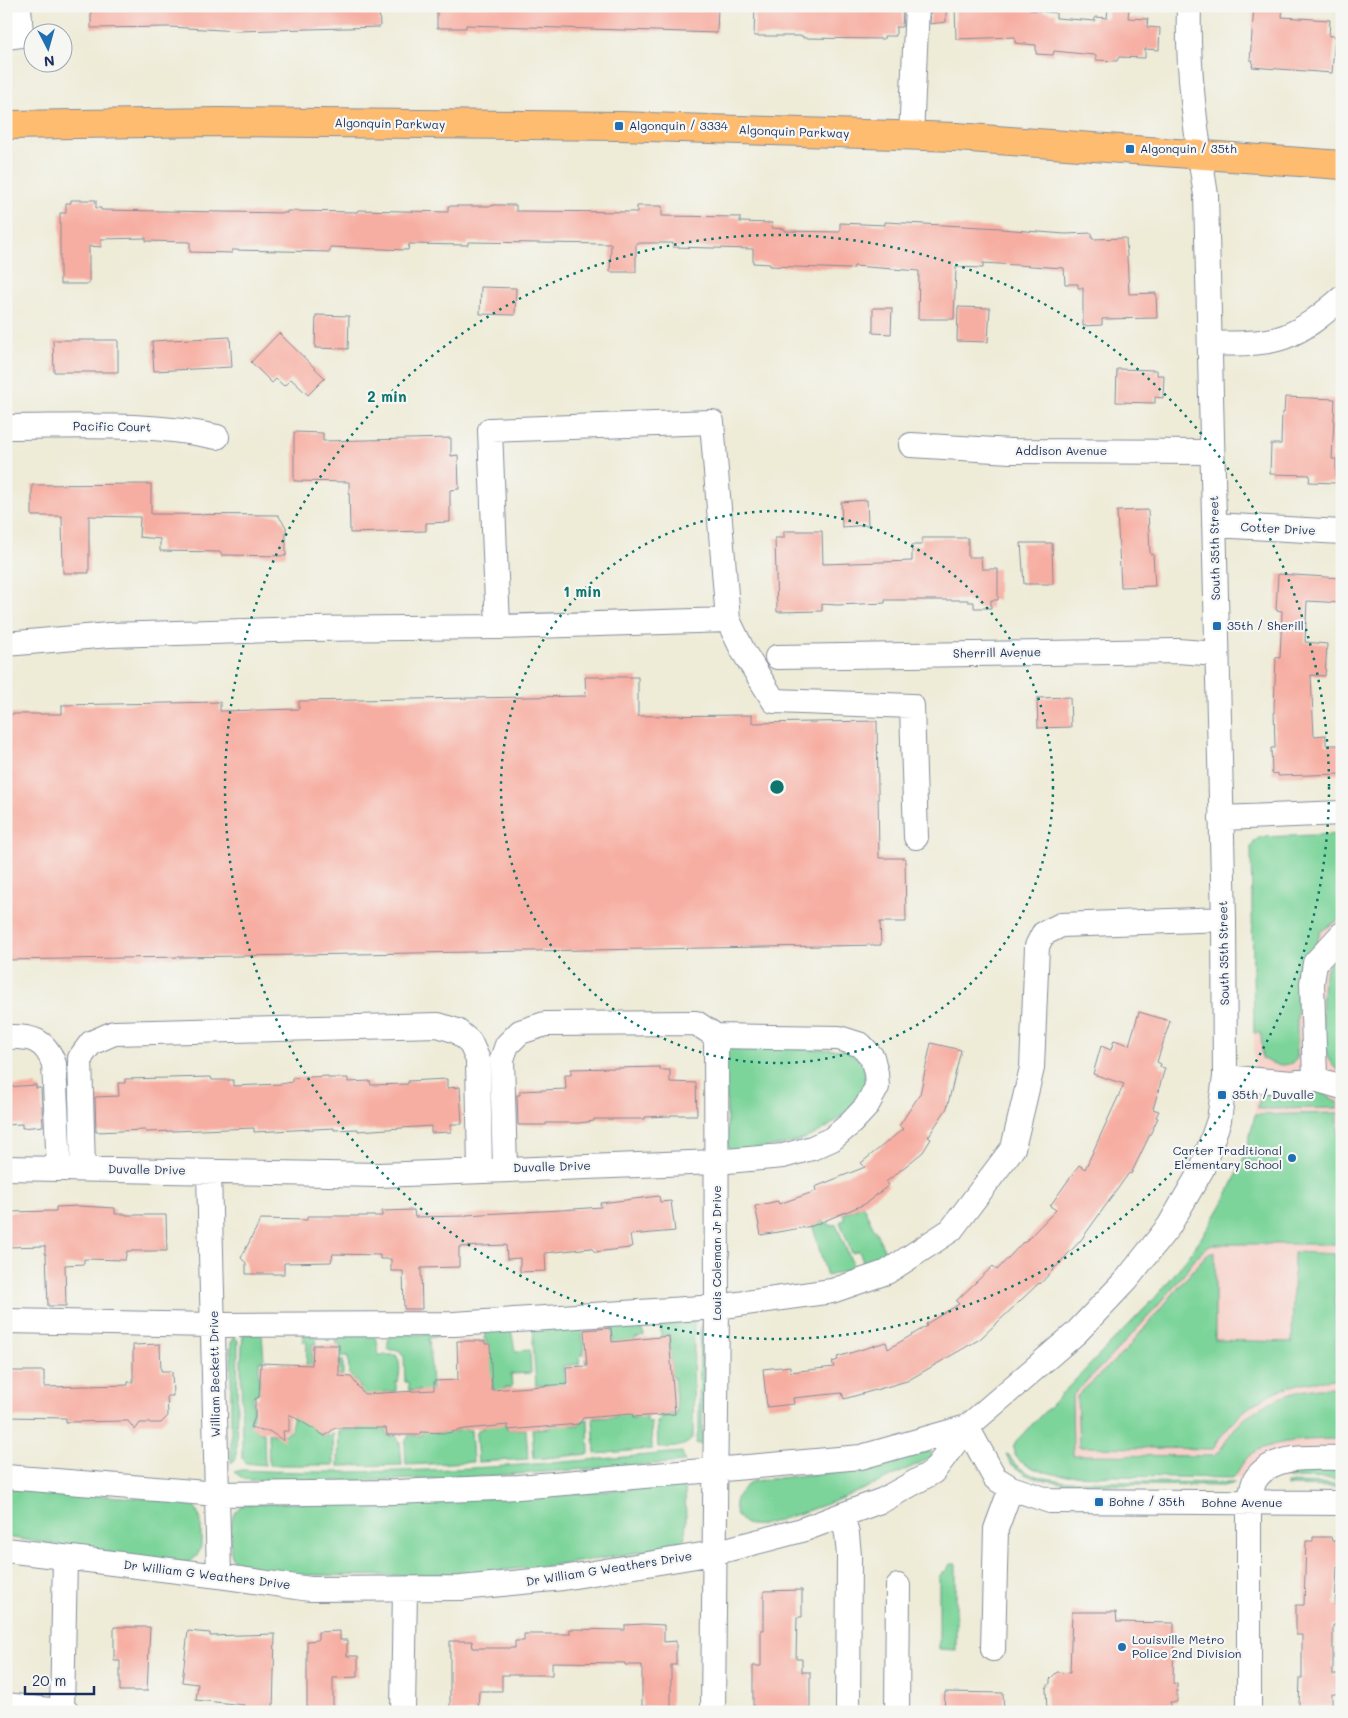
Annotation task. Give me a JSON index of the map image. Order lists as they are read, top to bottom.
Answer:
{
  "streets": {
    "main road": ["Algonquin Parkway"],
    "street": [
      "Pacific Court",
      "Addison Avenue",
      "Cotter Drive",
      "South 35th Street",
      "Sherrill Avenue",
      "Duvalle Drive",
      "Louis Coleman Jr Drive",
      "William Beckett Drive",
      "Bohne Avenue",
      "Dr William G Weathers Drive"
    ]
  },
  "crossings": [
    ["Algonquin Parkway", "South 35th Street"],
    ["Addison Avenue", "South 35th Street"],
    ["Cotter Drive", "South 35th Street"],
    ["South 35th Street", "Sherrill Avenue"],
    ["South 35th Street", "Dr William G Weathers Drive"],
    ["Duvalle Drive", "Louis Coleman Jr Drive"],
    ["Duvalle Drive", "William Beckett Drive"],
    ["Louis Coleman Jr Drive", "Dr William G Weathers Drive"],
    ["William Beckett Drive", "Dr William G Weathers Drive"],
    ["Bohne Avenue", "Dr William G Weathers Drive"]
  ],
  "places": {
    "transit": [
      "Algonquin / 3334",
      "Algonquin / 35th",
      "35th / Sherill",
      "35th / Duvalle",
      "Bohne / 35th"
    ],
    "other": ["Carter Traditional Elementary School", "Louisville Metro Police 2nd Division"]
  },
  "scale_bar": "20 m",
  "north": "bottom",
  "rings": ["2 min", "1 min"]
}
